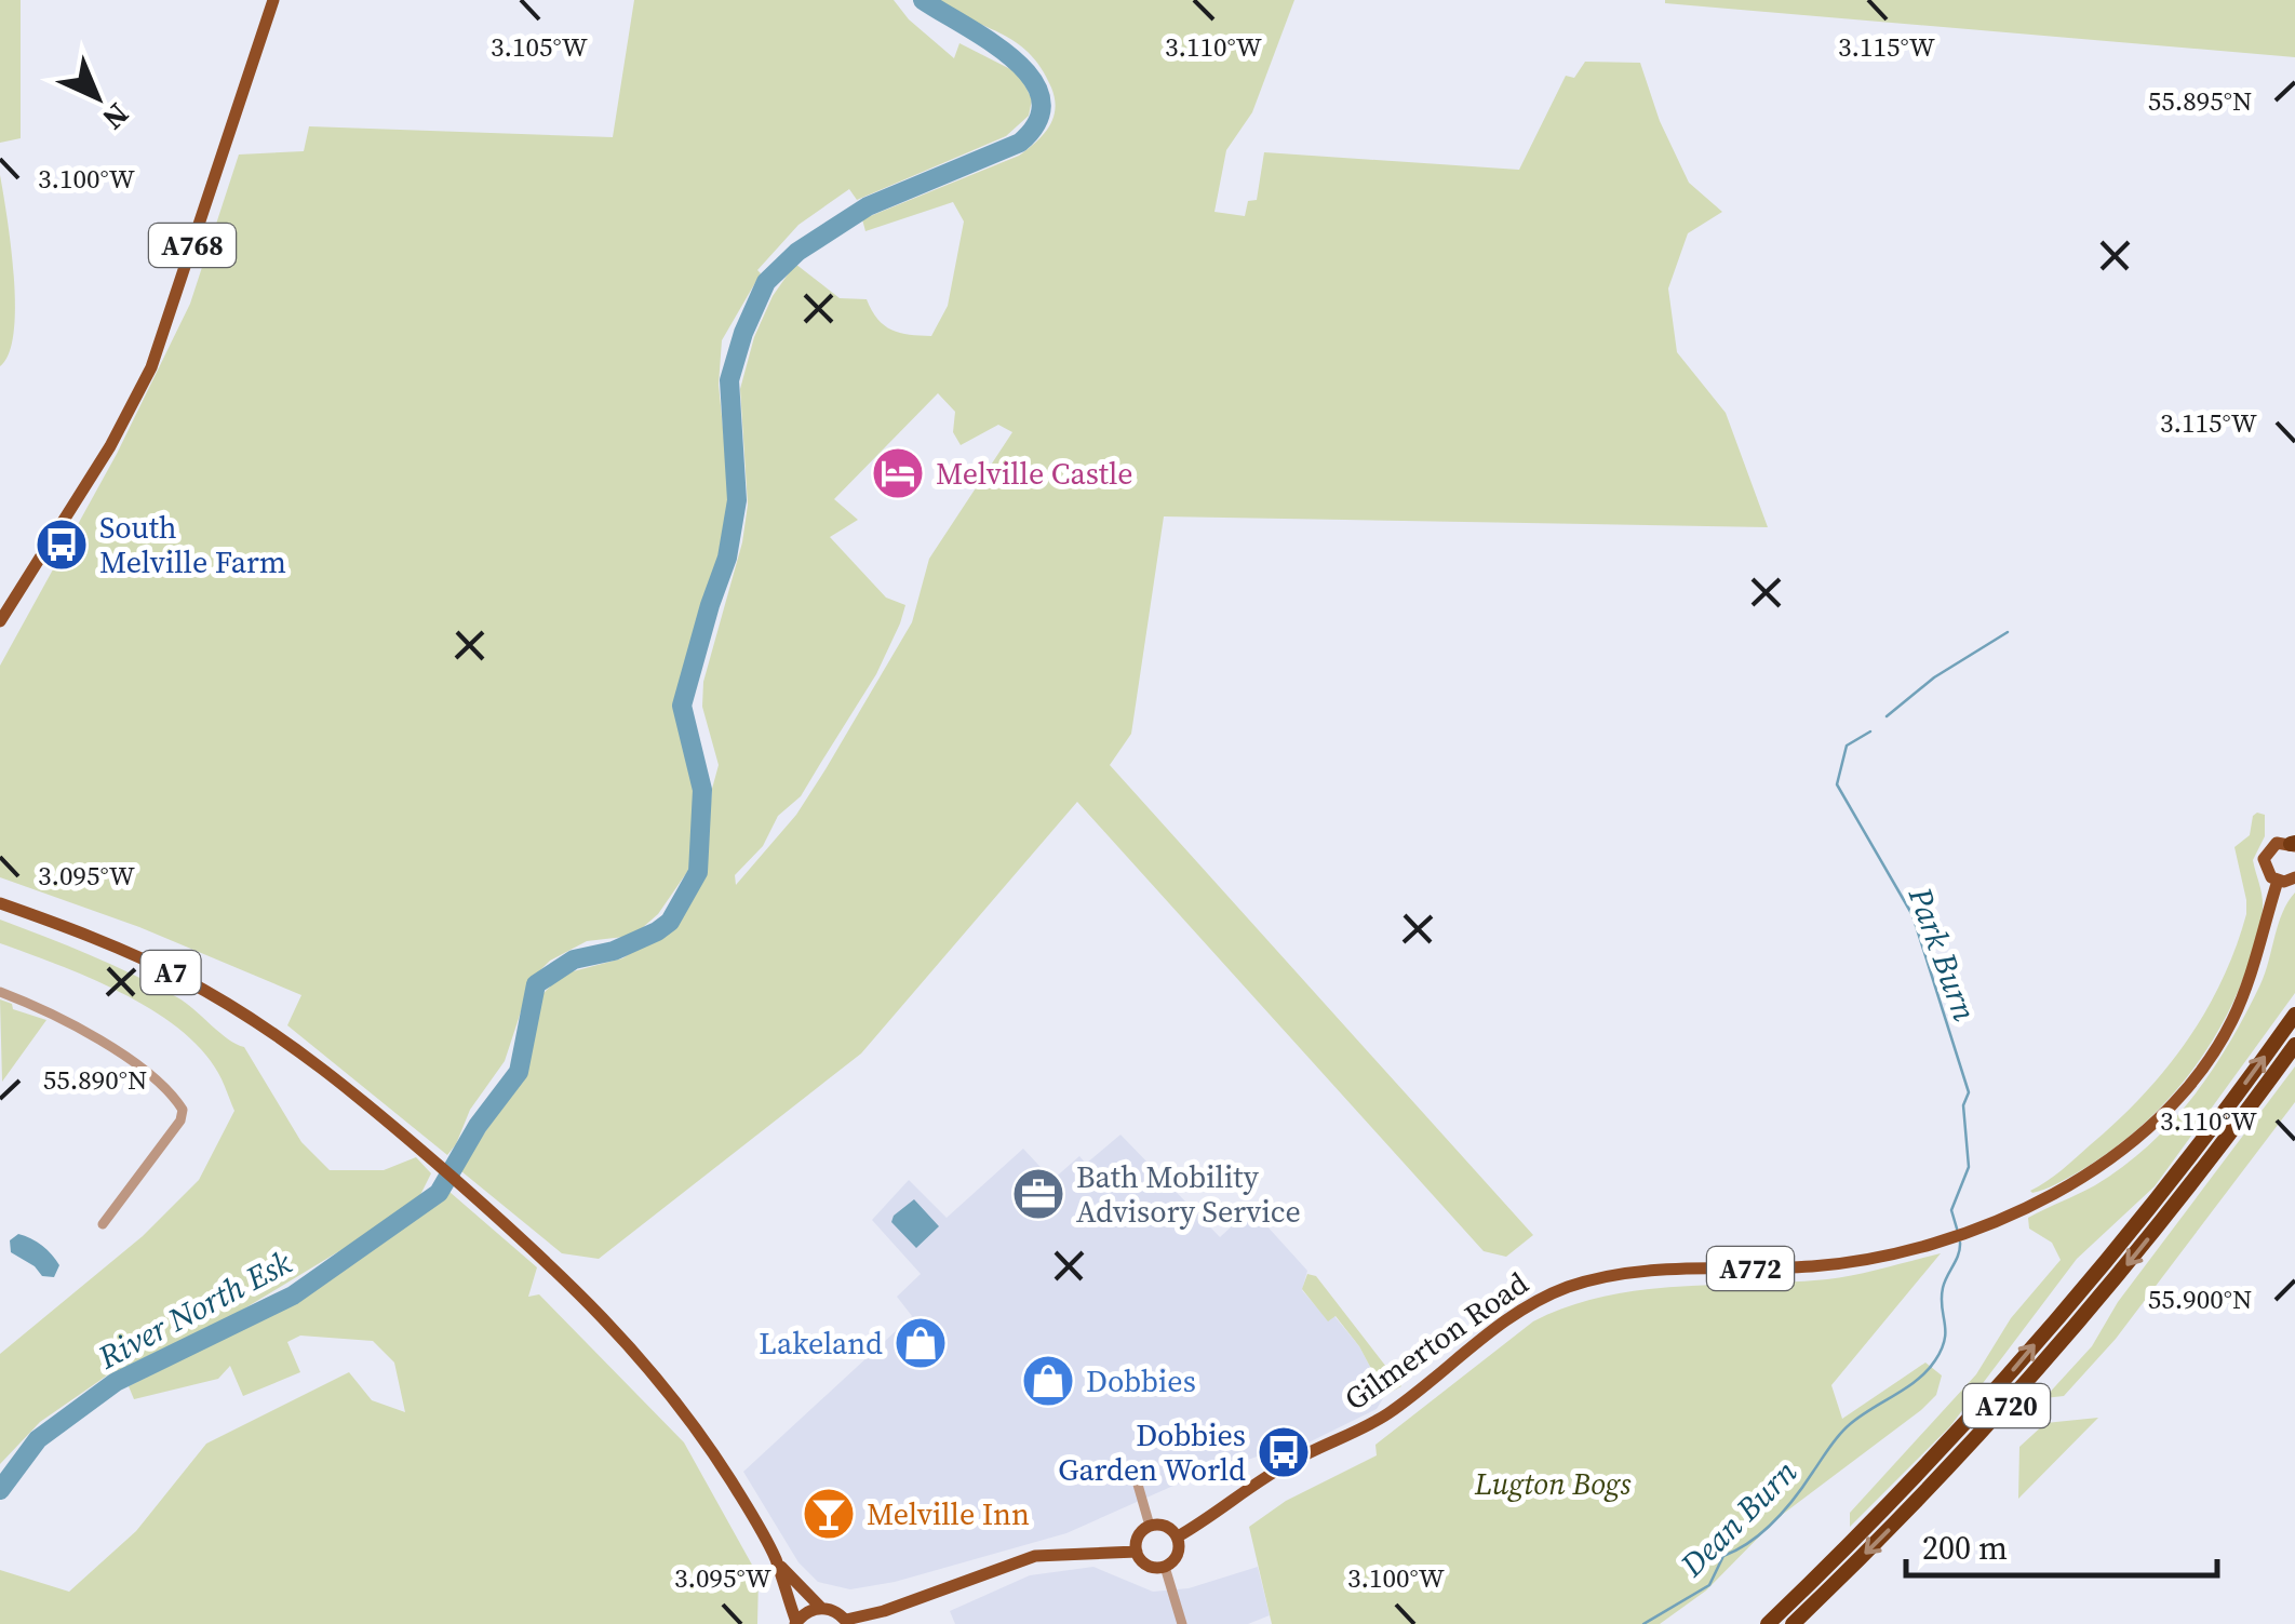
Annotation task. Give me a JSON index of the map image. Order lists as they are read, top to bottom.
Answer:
{
  "streets": {
    "highway": ["A720"],
    "main road": [
      "A768",
      "A7",
      "A772",
      "Gilmerton Road"
    ]
  },
  "crossings": [
    ["A772", "Gilmerton Road"]
  ],
  "water": ["Park Burn", "River North Esk", "Dean Burn"],
  "parks": ["Lugton Bogs"],
  "places": {
    "hotel": ["Melville Castle"],
    "bus stop": ["South Melville Farm", "Dobbies Garden World"],
    "office": ["Bath Mobility Advisory Service"],
    "shop": ["Lakeland", "Dobbies"],
    "bar": ["Melville Inn"]
  },
  "scale_bar": "200 m",
  "north": "bottom right",
  "coordinates": [
    "3.105°W",
    "3.110°W",
    "3.115°W",
    "55.895°N",
    "3.100°W",
    "3.095°W",
    "55.890°N",
    "55.900°N"
  ]
}
